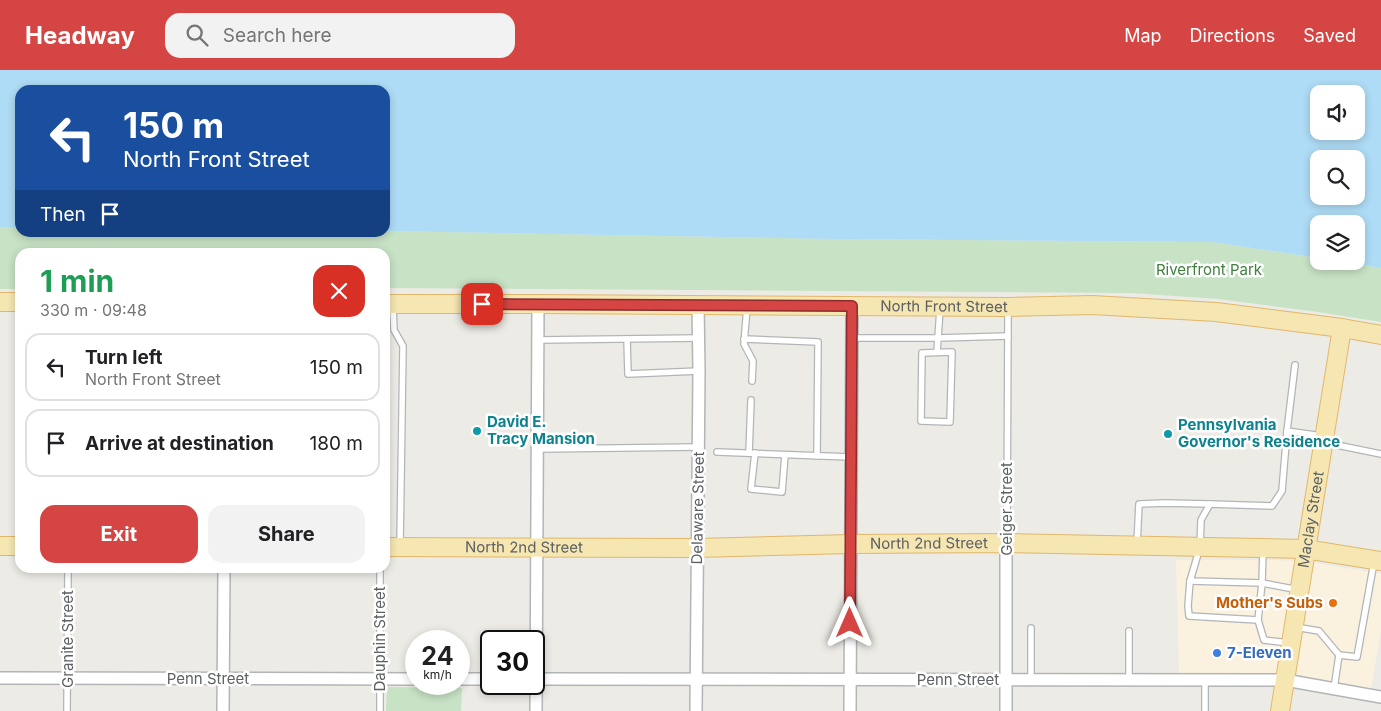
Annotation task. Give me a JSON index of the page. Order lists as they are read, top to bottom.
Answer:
{
  "streets": {
    "main road": ["North Front Street", "Maclay Street", "North 2nd Street"],
    "street": ["Delaware Street", "Geiger Street", "Penn Street"],
    "lane": ["Granite Street", "Dauphin Street"]
  },
  "crossings": [
    ["North Front Street", "Delaware Street"],
    ["North Front Street", "Geiger Street"],
    ["North Front Street", "Maclay Street"],
    ["Delaware Street", "North 2nd Street"],
    ["Delaware Street", "Penn Street"],
    ["Geiger Street", "North 2nd Street"],
    ["Geiger Street", "Penn Street"],
    ["Maclay Street", "North 2nd Street"],
    ["Maclay Street", "Penn Street"],
    ["Granite Street", "Penn Street"],
    ["Dauphin Street", "Penn Street"]
  ],
  "parks": ["Riverfront Park"],
  "places": [
    "David E. Tracy Mansion",
    "Pennsylvania Governor's Residence",
    "Mother's Subs",
    "7-Eleven"
  ],
  "page": {
    "header": "Headway",
    "search": "Search here",
    "nav": ["Map", "Directions", "Saved"],
    "turn": ["150 m", "North Front Street"],
    "then": "Then",
    "heading": ["1 min", "330 m · 09:48"],
    "list": [
      {
        "name": "Turn left",
        "note": "North Front Street",
        "value": "150 m"
      },
      {
        "name": "Arrive at destination",
        "value": "180 m"
      }
    ],
    "buttons": ["Exit", "Share"],
    "speed": "24 km/h",
    "limit": "30"
  }
}
